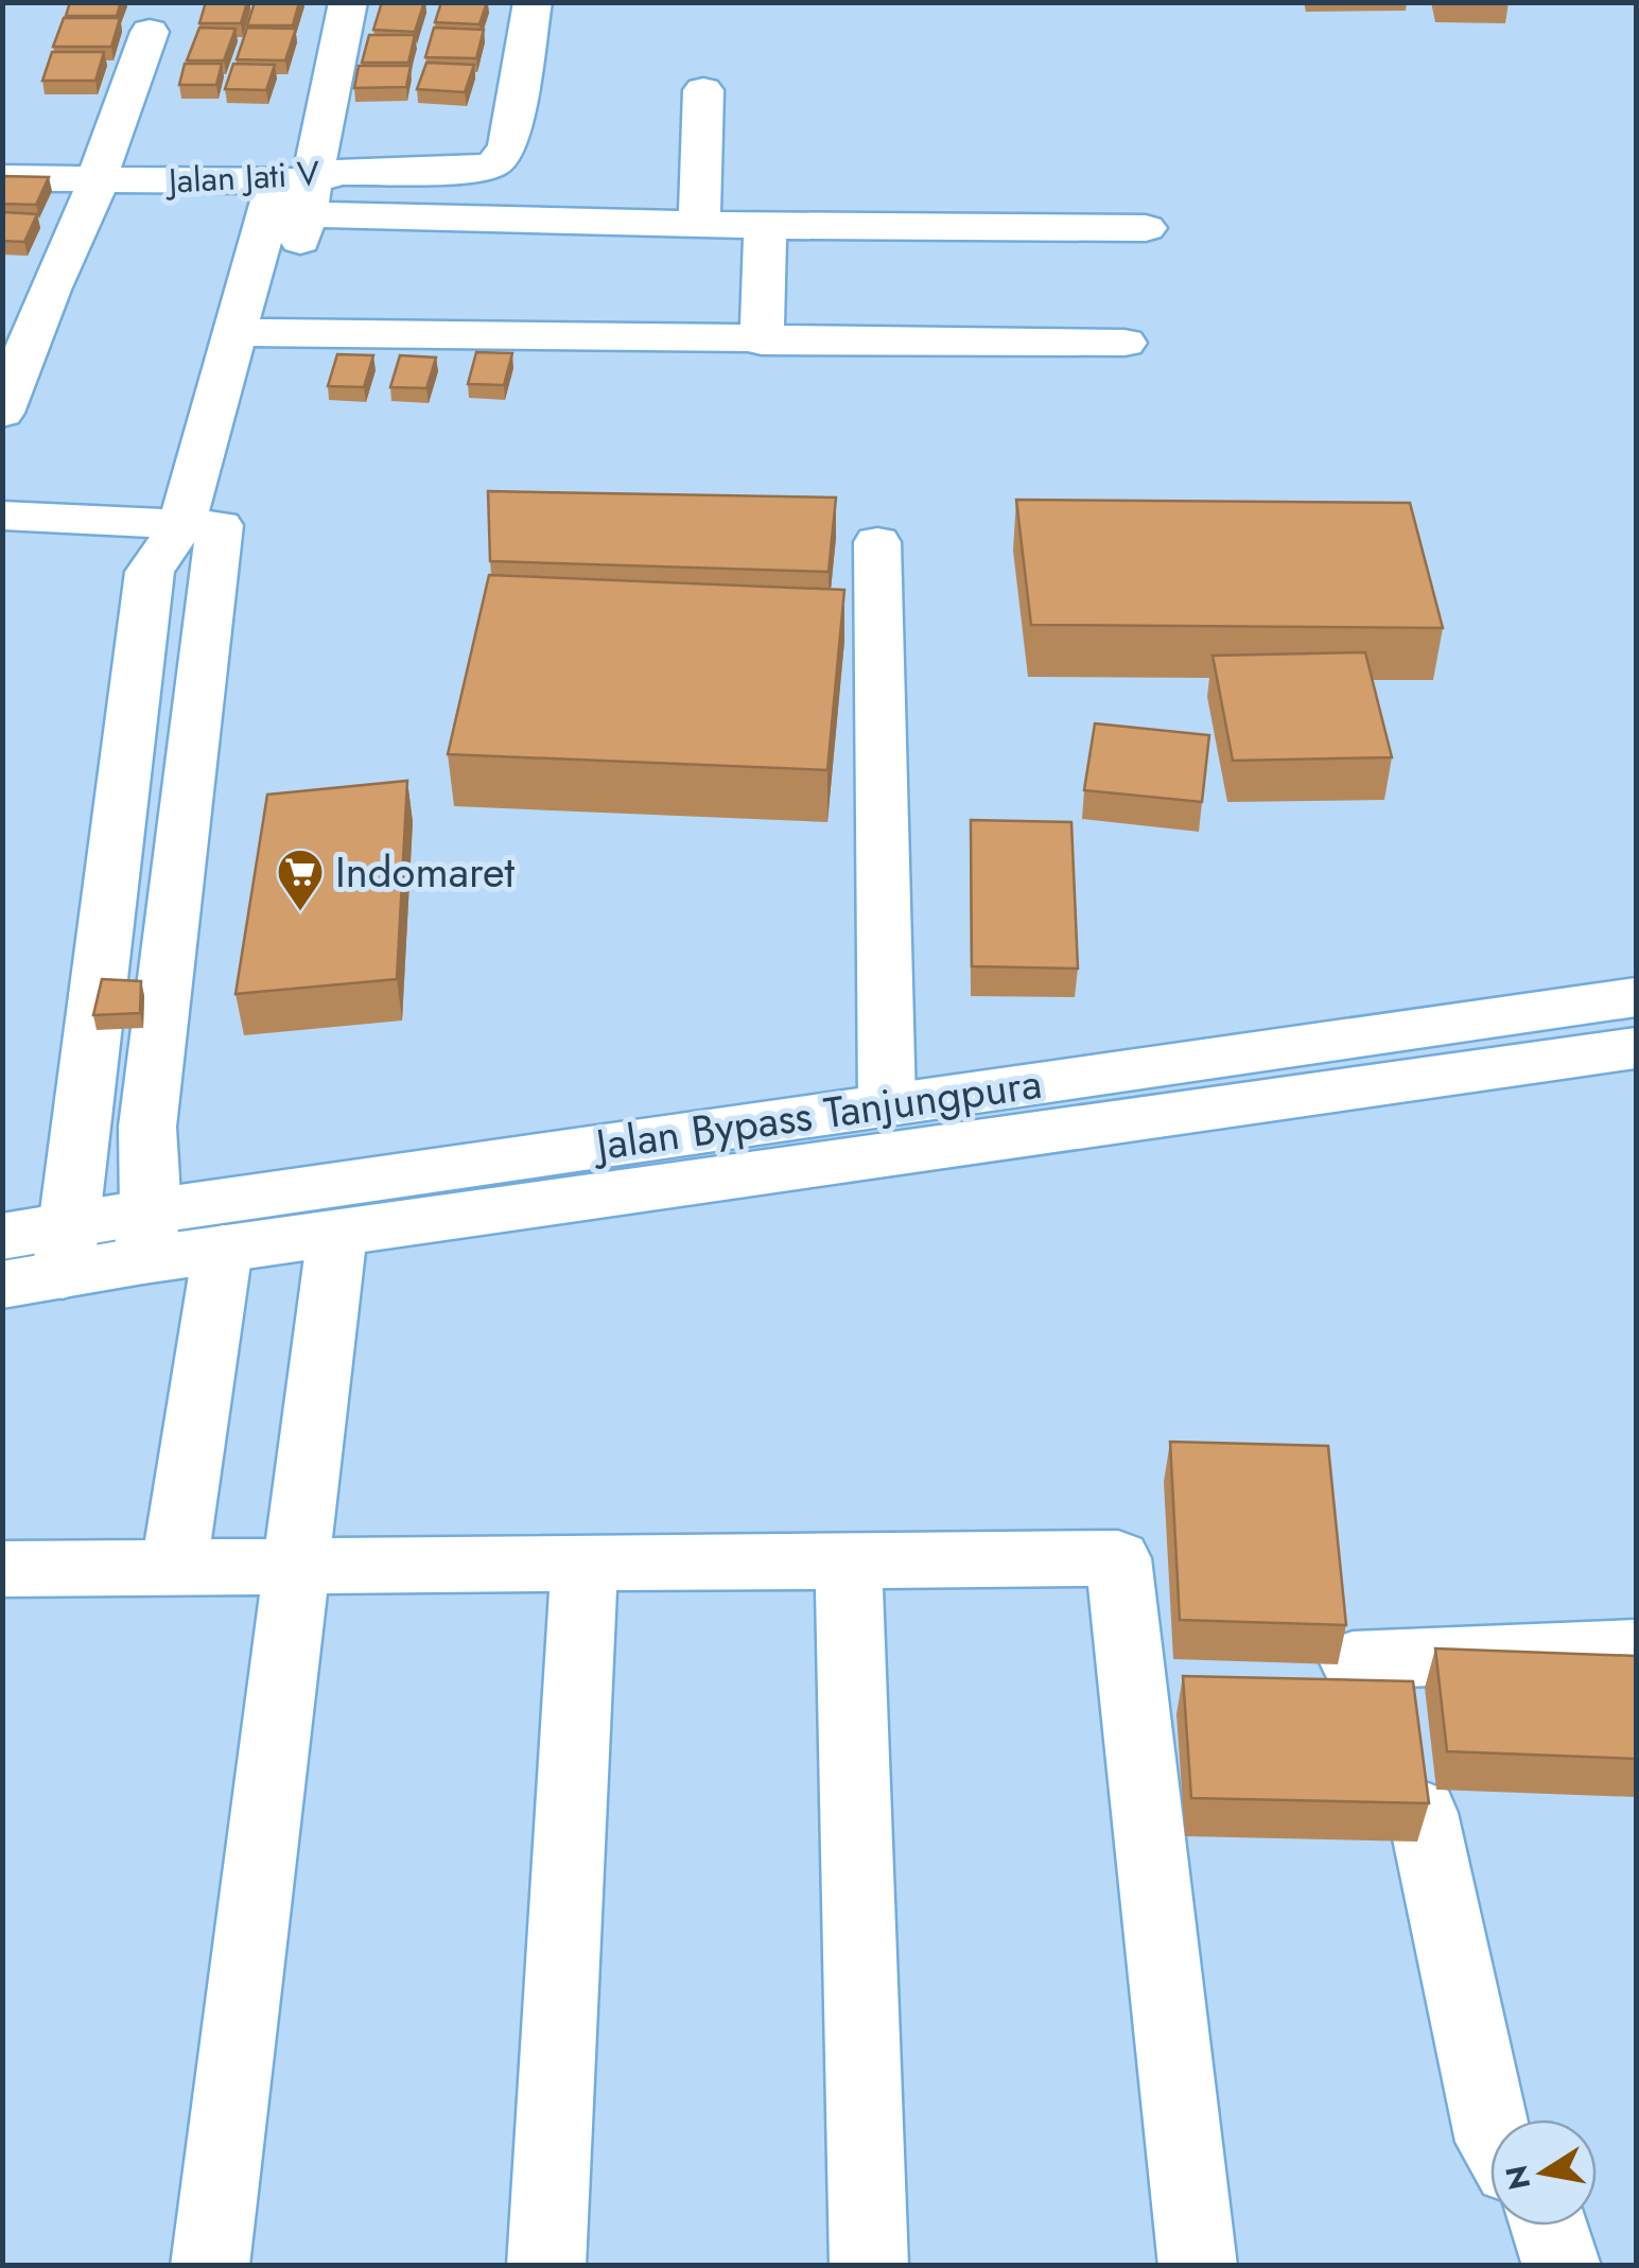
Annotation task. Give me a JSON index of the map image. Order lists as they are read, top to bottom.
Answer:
{
  "streets": {
    "main road": ["Jalan Jati V", "Jalan Bypass Tanjungpura"]
  },
  "places": {
    "supermarket": ["Indomaret"]
  },
  "north": "left"
}
